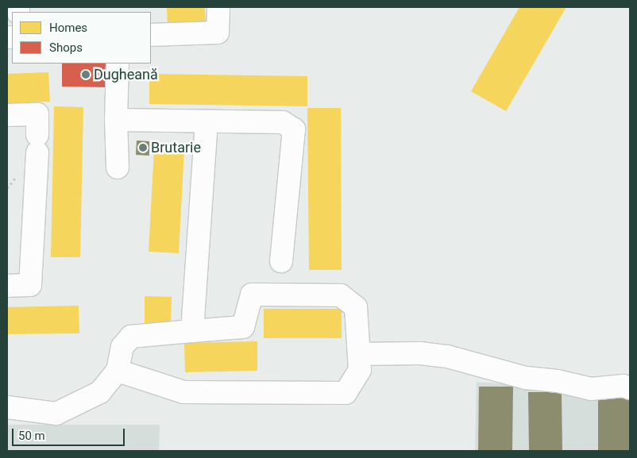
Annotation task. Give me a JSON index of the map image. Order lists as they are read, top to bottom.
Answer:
{
  "places": ["Dugheană", "Brutarie"],
  "legend": ["Homes", "Shops"],
  "scale_bar": "50 m"
}
